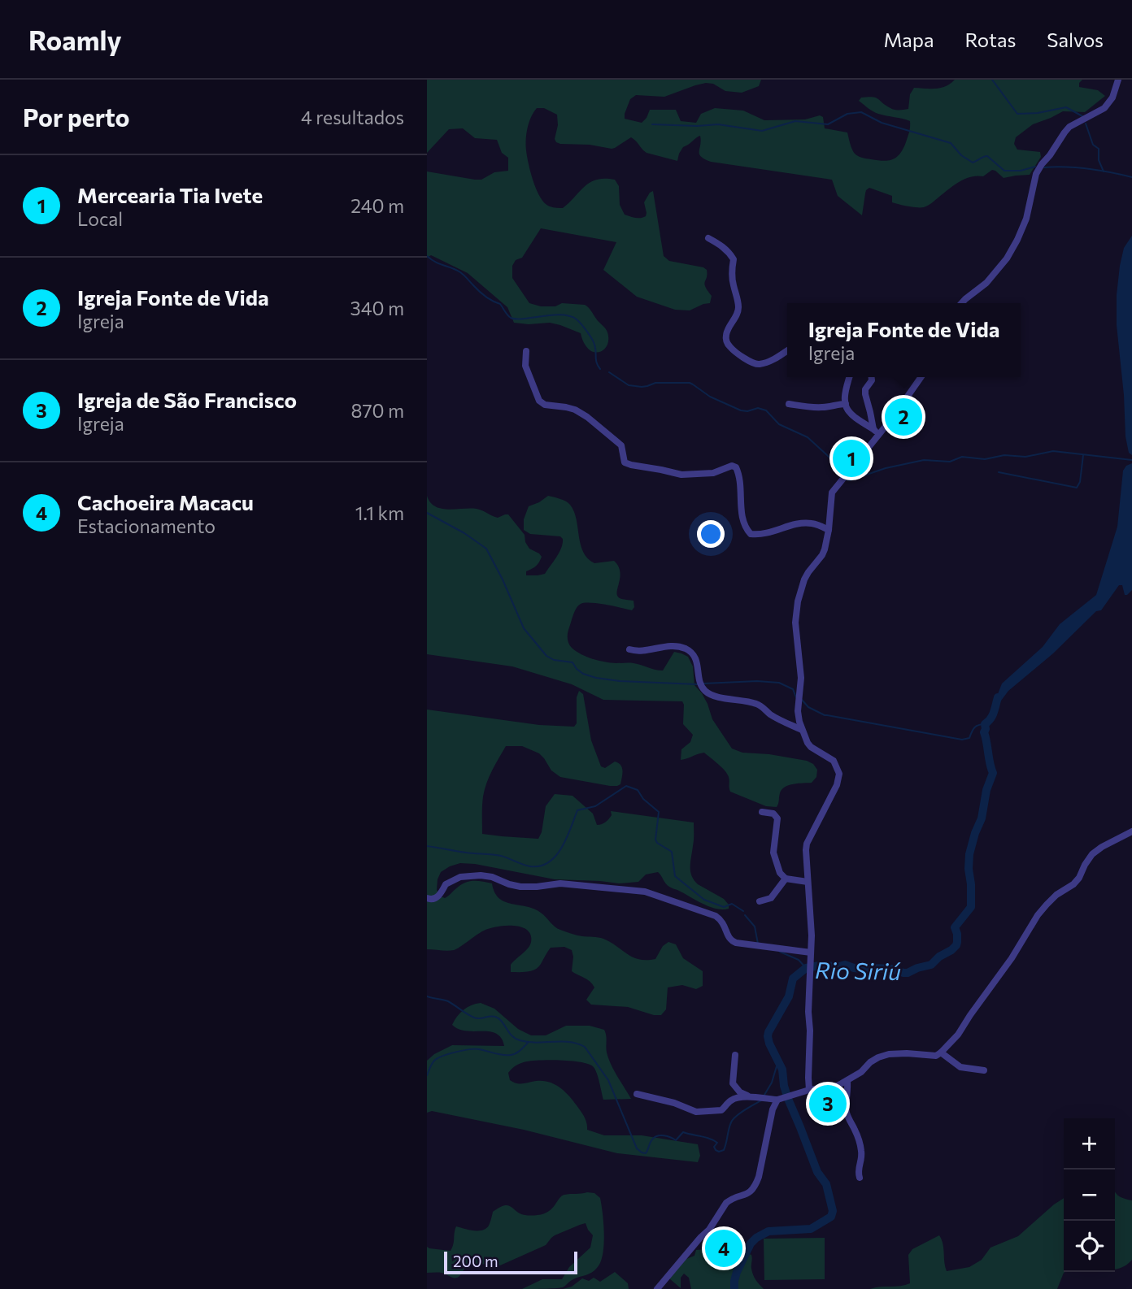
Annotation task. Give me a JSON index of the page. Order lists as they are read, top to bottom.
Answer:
{
  "water": ["Rio Siriú"],
  "scale_bar": "200 m",
  "page": {
    "header": "Roamly",
    "nav": ["Mapa", "Rotas", "Salvos"],
    "heading": ["Por perto", "4 resultados"],
    "list": [
      {
        "mark": "1",
        "name": "Mercearia Tia Ivete",
        "note": "Local",
        "value": "240 m"
      },
      {
        "mark": "2",
        "name": "Igreja Fonte de Vida",
        "note": "Igreja",
        "value": "340 m"
      },
      {
        "mark": "3",
        "name": "Igreja de São Francisco",
        "note": "Igreja",
        "value": "870 m"
      },
      {
        "mark": "4",
        "name": "Cachoeira Macacu",
        "note": "Estacionamento",
        "value": "1.1 km"
      }
    ],
    "popup": ["Igreja Fonte de Vida", "Igreja"],
    "pins": [
      "2",
      "1",
      "3",
      "4"
    ],
    "map_buttons": ["+", "−"],
    "scale": "200 m"
  }
}
